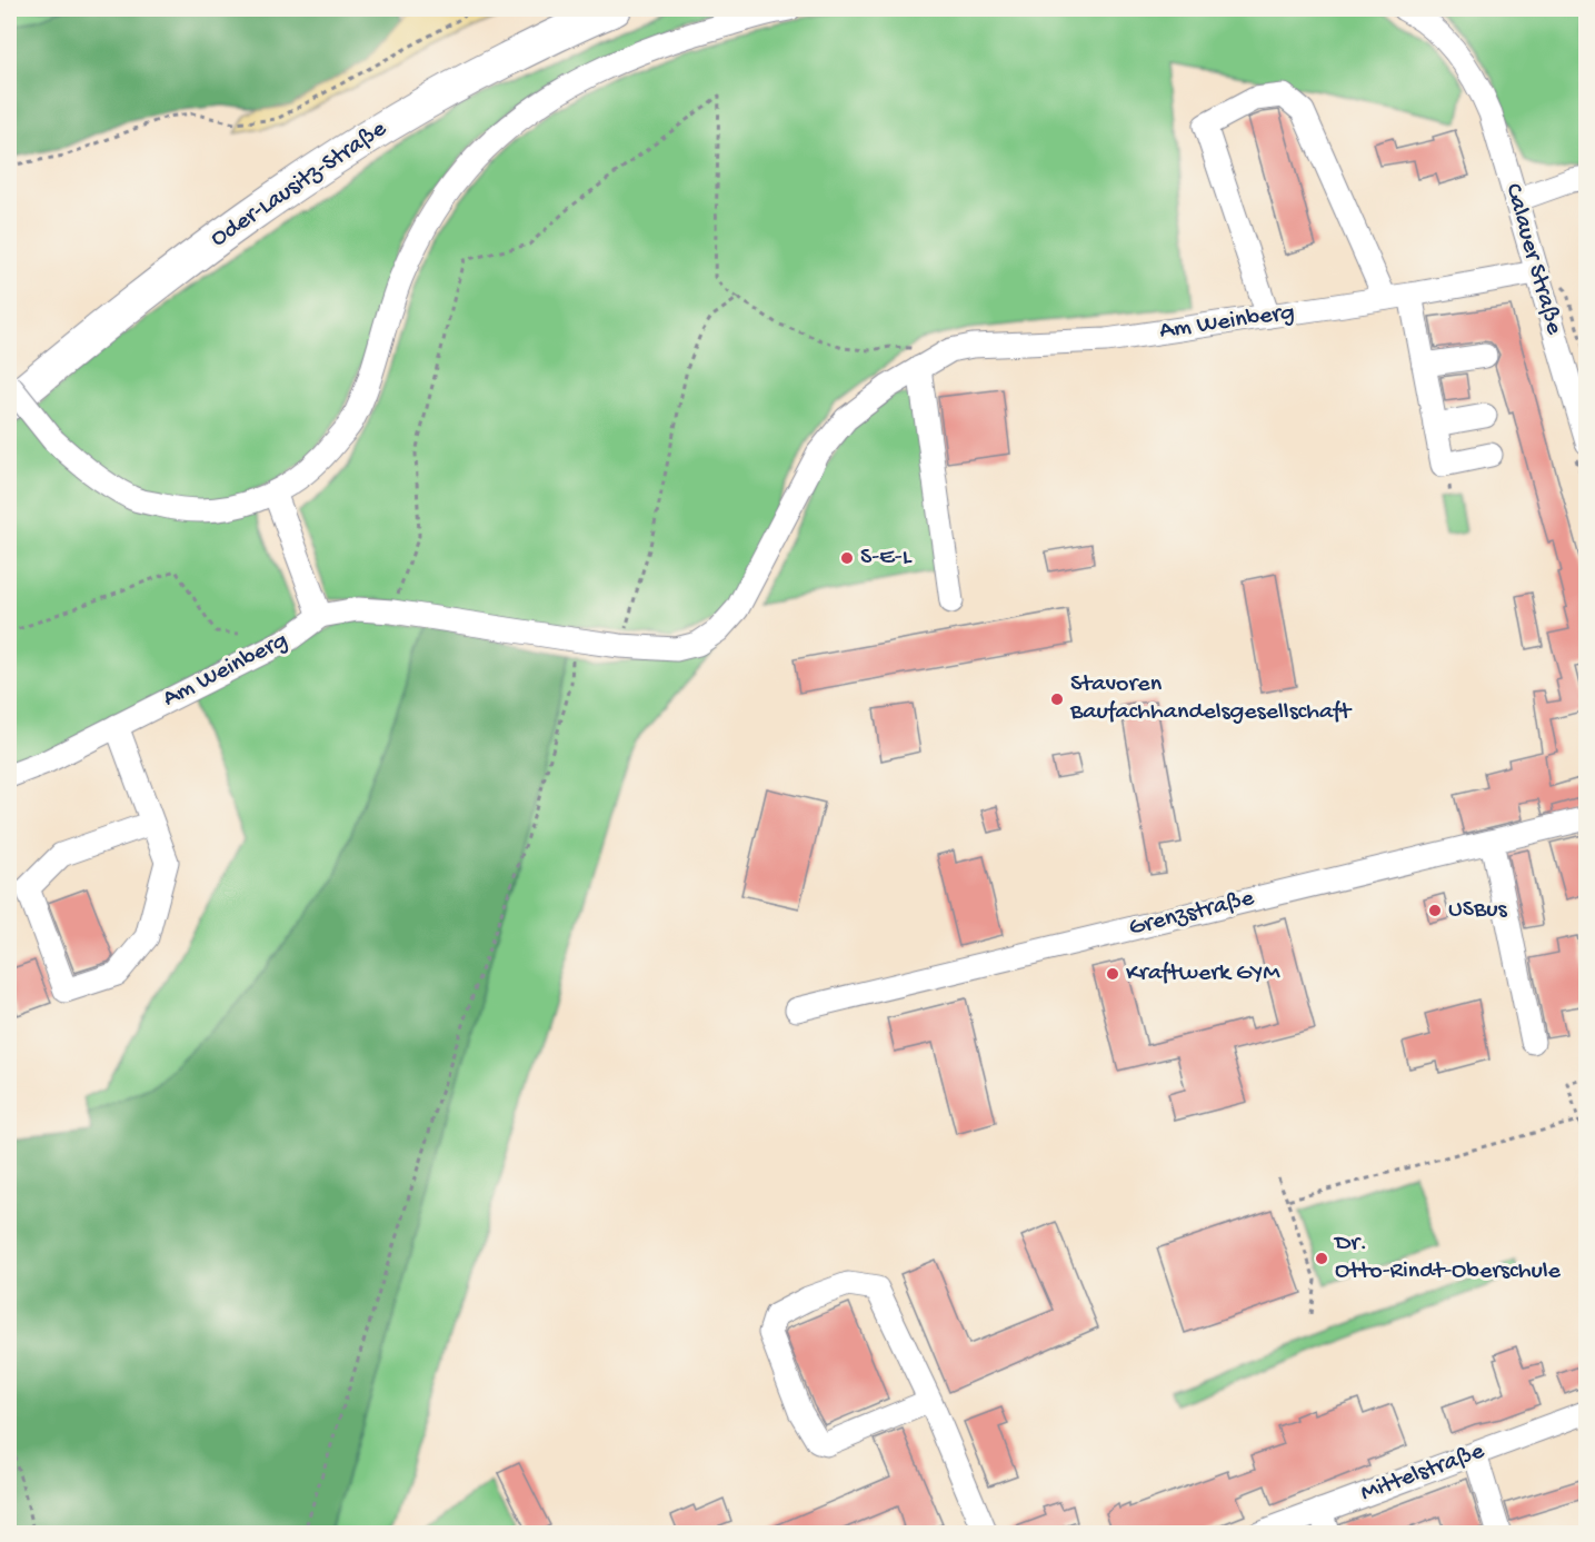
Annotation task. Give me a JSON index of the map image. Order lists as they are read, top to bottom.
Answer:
{
  "streets": {
    "highway": ["Oder-Lausitz-Straße"],
    "street": [
      "Calauer Straße",
      "Am Weinberg",
      "Grenzstraße",
      "Mittelstraße"
    ]
  },
  "crossings": [
    ["Calauer Straße", "Am Weinberg"]
  ],
  "places": [
    "S-E-L",
    "Stavoren Baufachhandelsgesellschaft",
    "USBus",
    "Kraftwerk GYM",
    "Dr. Otto-Rindt-Oberschule"
  ]
}
